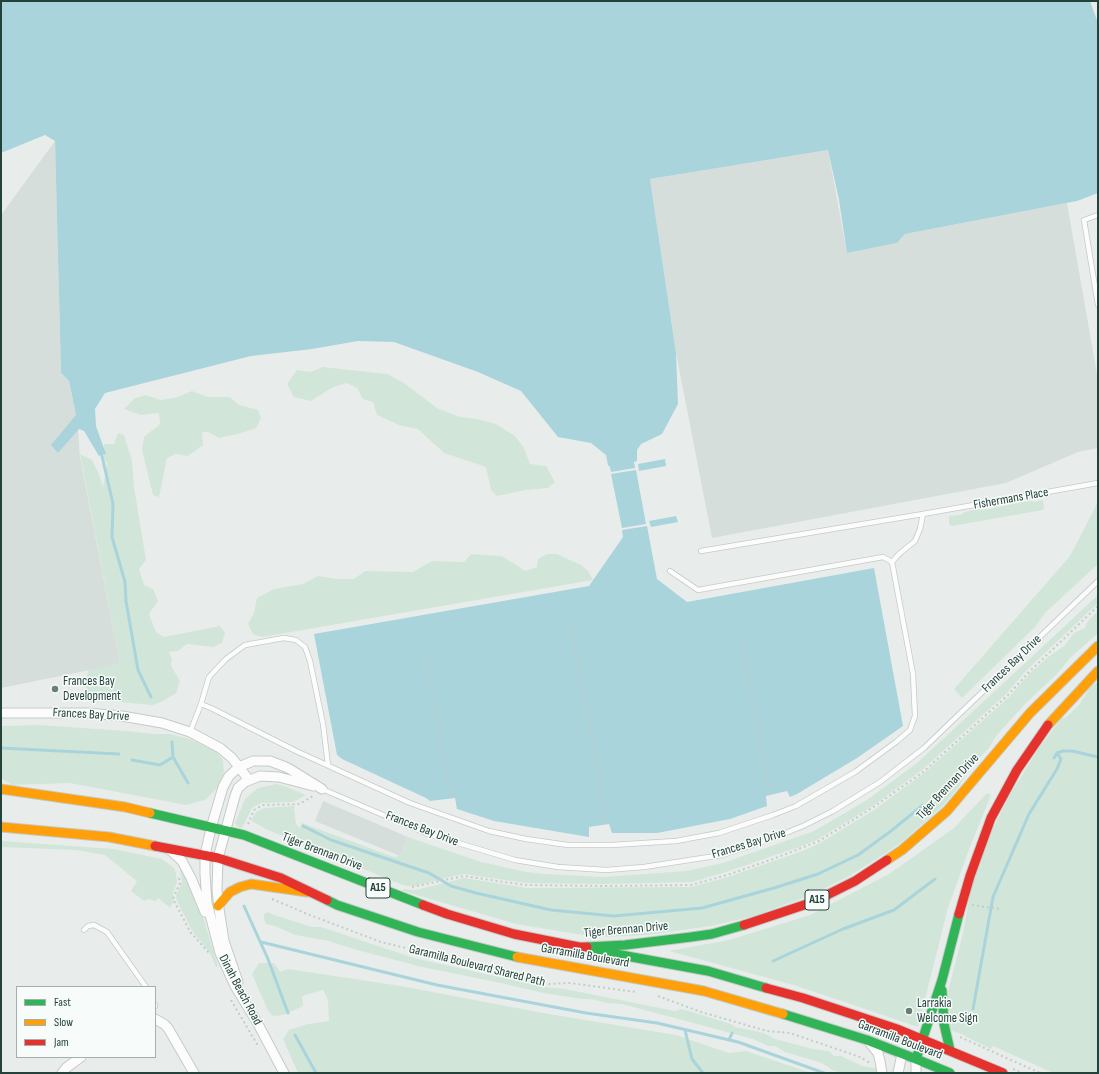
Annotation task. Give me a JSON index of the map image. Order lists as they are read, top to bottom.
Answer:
{
  "streets": {
    "main road": ["Tiger Brennan Drive", "A15", "Garramilla Boulevard"],
    "street": ["Frances Bay Drive", "Dinah Beach Road"],
    "lane": ["Fishermans Place"],
    "path": ["Garamilla Boulevard Shared Path"]
  },
  "crossings": [
    ["Frances Bay Drive", "Dinah Beach Road"],
    ["Tiger Brennan Drive", "Garramilla Boulevard"],
    ["Tiger Brennan Drive", "Dinah Beach Road"]
  ],
  "places": ["Frances Bay Development", "Larrakia Welcome Sign"],
  "legend": ["Fast", "Slow", "Jam"]
}
